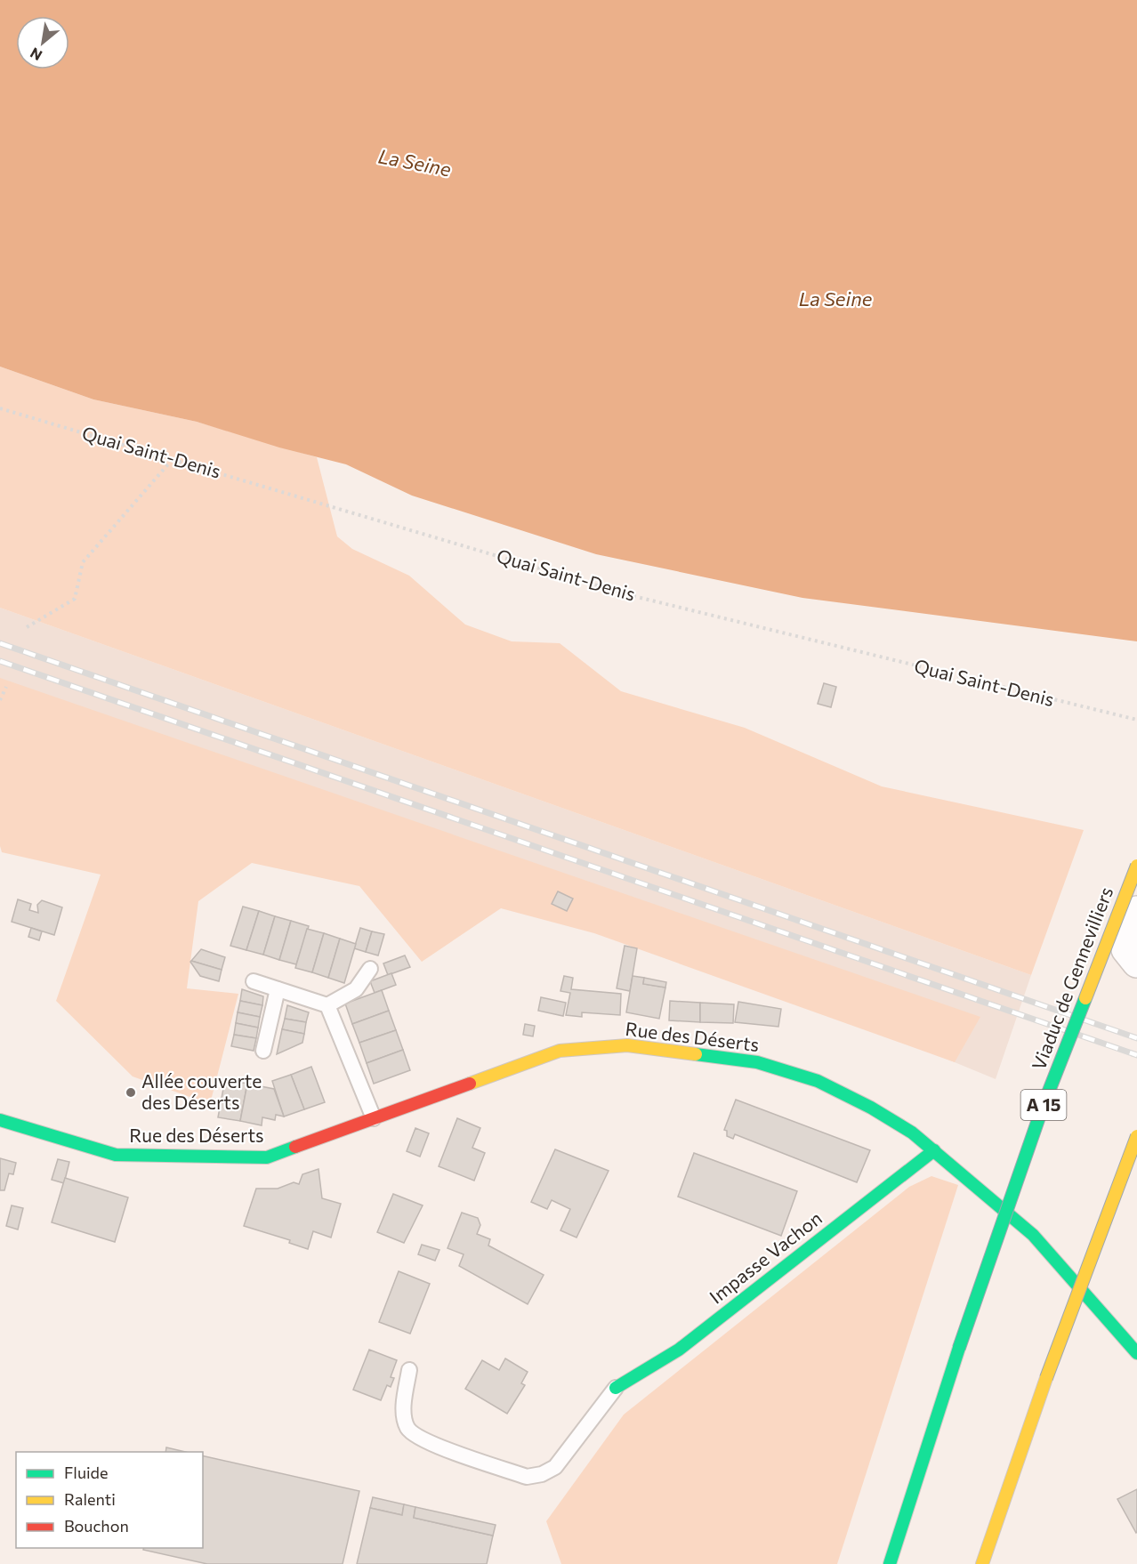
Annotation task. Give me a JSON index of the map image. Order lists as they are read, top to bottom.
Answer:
{
  "streets": {
    "main road": [
      "Viaduc de Gennevilliers",
      "Rue des Déserts",
      "A 15",
      "Impasse Vachon"
    ],
    "path": ["Quai Saint-Denis"]
  },
  "crossings": [
    ["Rue des Déserts", "Impasse Vachon"]
  ],
  "water": ["La Seine"],
  "places": ["Allée couverte des Déserts"],
  "legend": ["Fluide", "Ralenti", "Bouchon"],
  "north": "bottom left"
}
